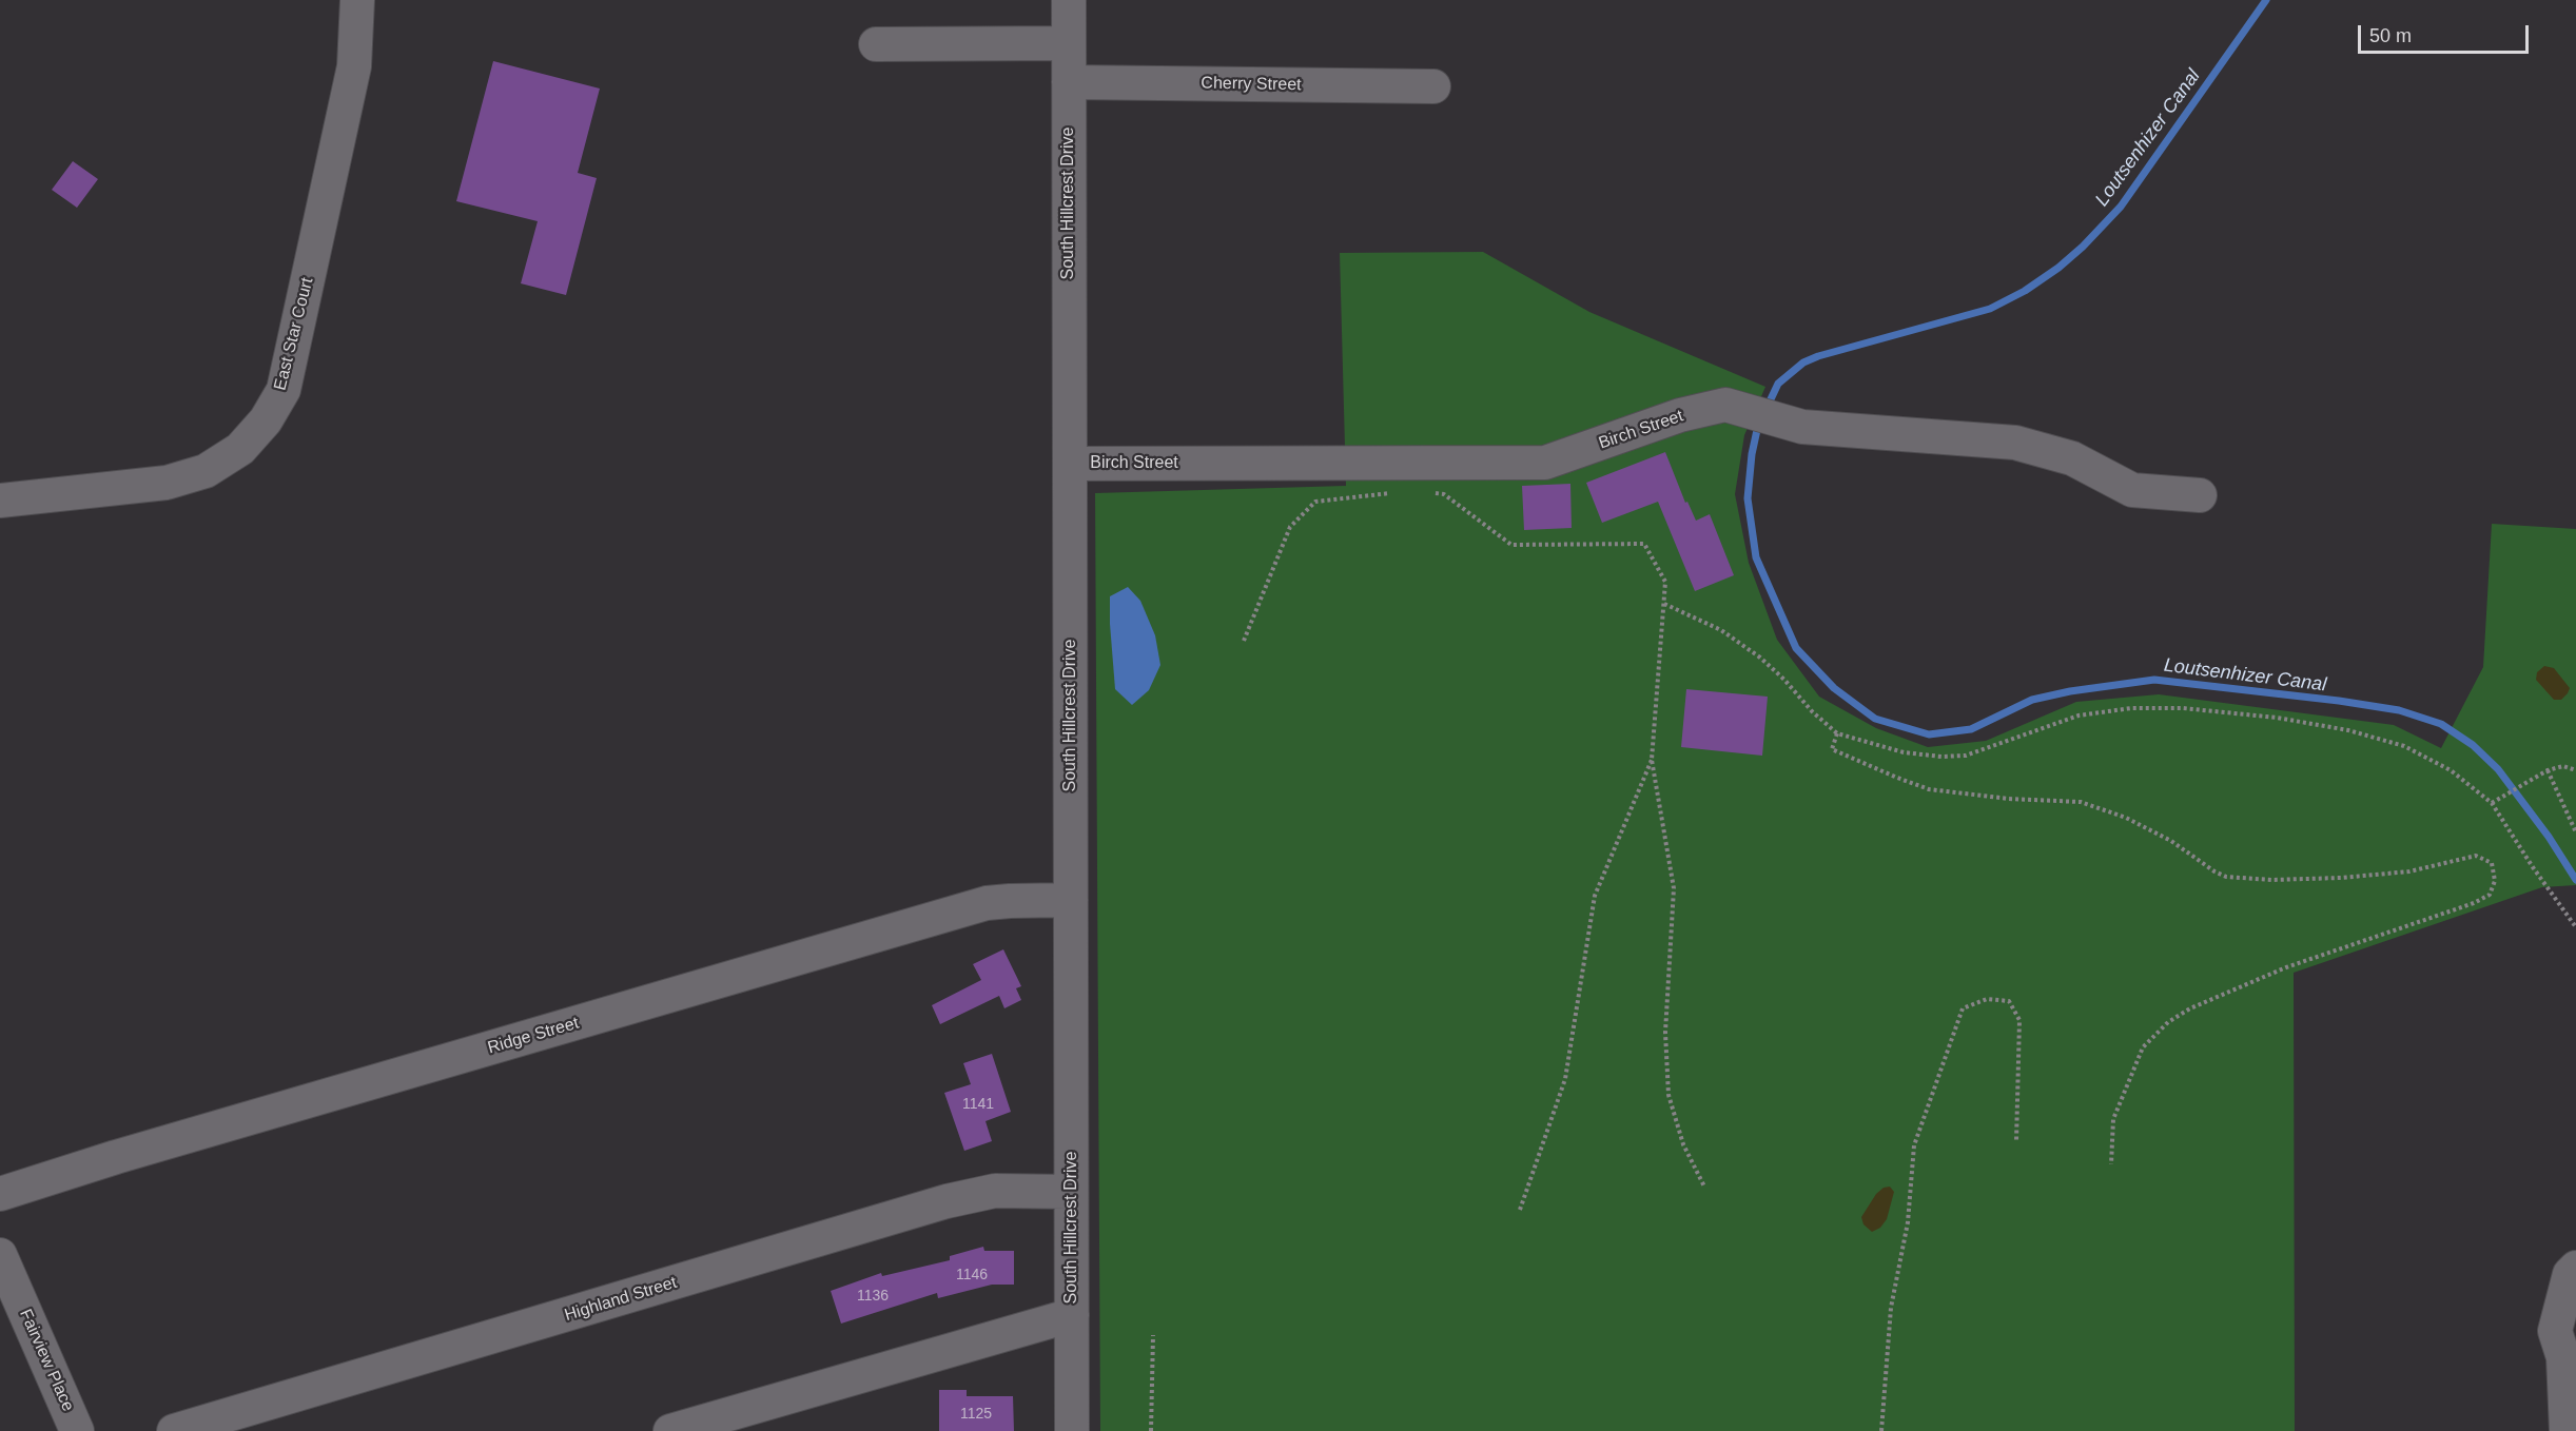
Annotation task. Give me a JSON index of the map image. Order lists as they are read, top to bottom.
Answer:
{
  "streets": {
    "street": [
      "Cherry Street",
      "South Hillcrest Drive",
      "East Star Court",
      "Birch Street",
      "Ridge Street",
      "Highland Street",
      "Fairview Place"
    ]
  },
  "crossings": [
    ["Cherry Street", "South Hillcrest Drive"],
    ["South Hillcrest Drive", "Birch Street"],
    ["South Hillcrest Drive", "Ridge Street"],
    ["South Hillcrest Drive", "Highland Street"]
  ],
  "water": ["Loutsenhizer Canal"],
  "house_numbers": [
    "1141",
    "1146",
    "1136",
    "1125"
  ],
  "scale_bar": "50 m"
}
